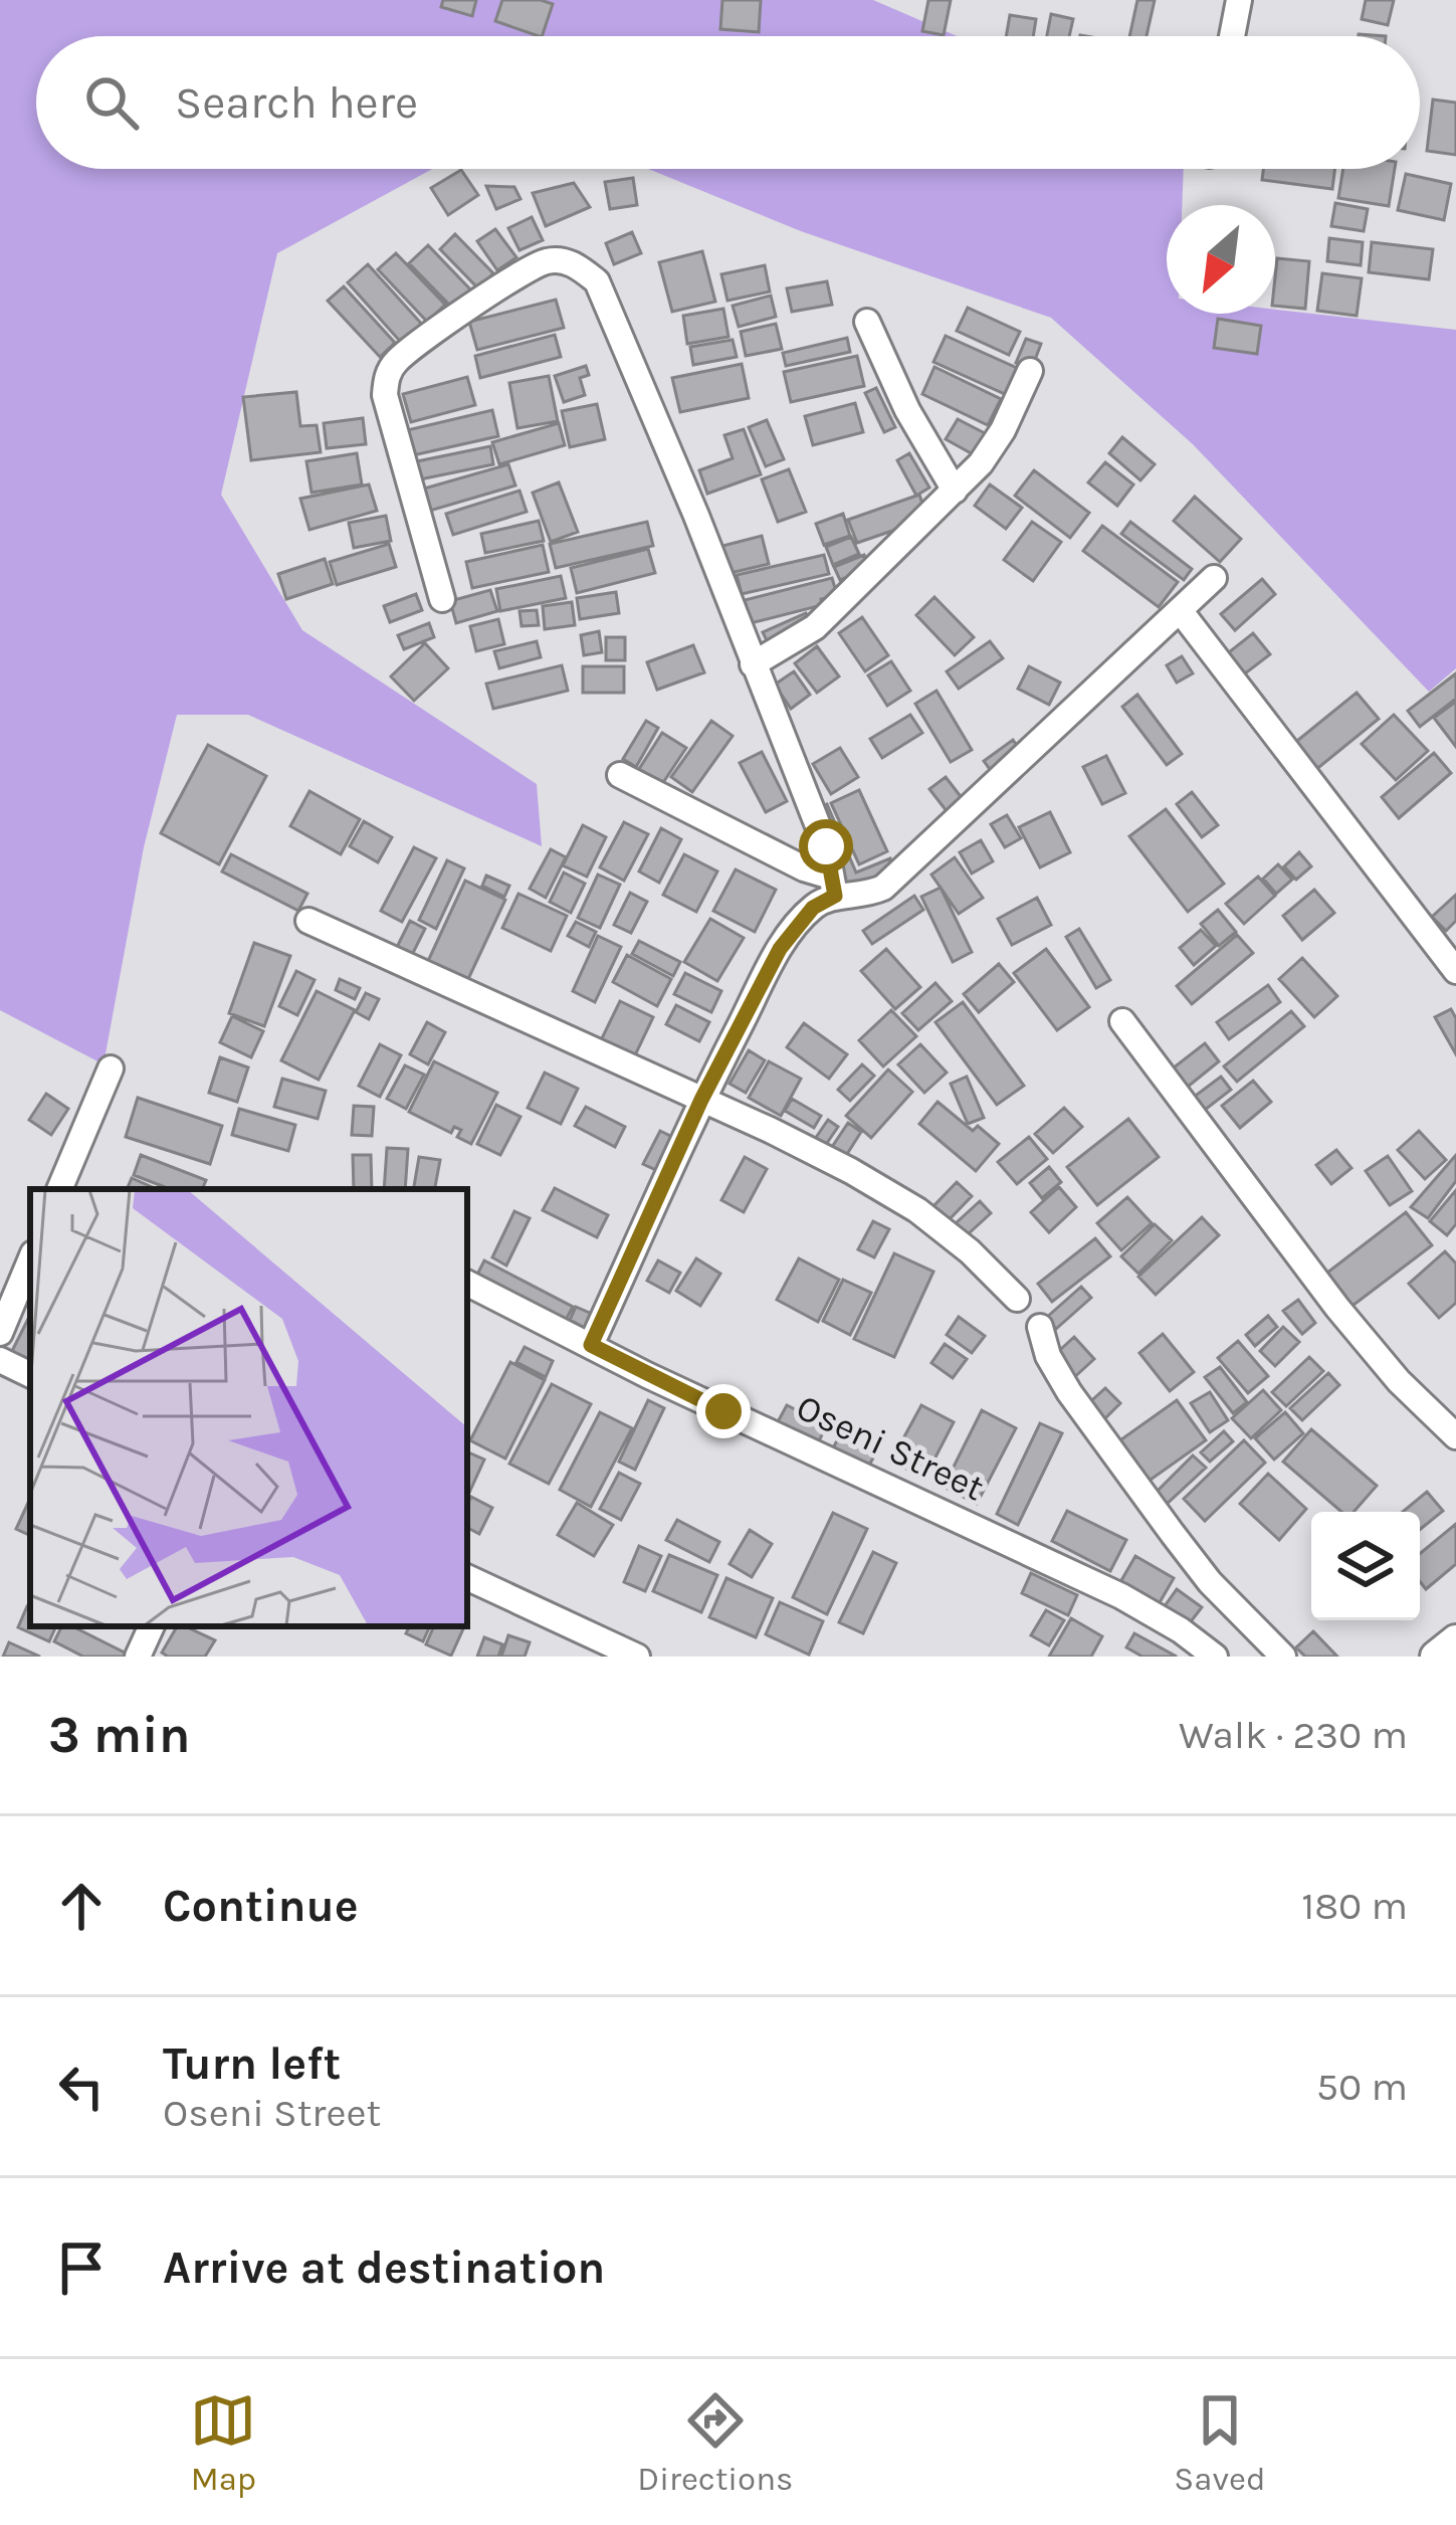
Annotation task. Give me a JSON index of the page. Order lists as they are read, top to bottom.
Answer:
{
  "streets": {
    "street": ["Oseni Street"]
  },
  "north": "bottom left",
  "page": {
    "search": "Search here",
    "heading": ["3 min", "Walk · 230 m"],
    "list": [
      ["Continue", "180 m"],
      ["Turn left", "Oseni Street", "50 m"],
      "Arrive at destination"
    ],
    "nav": ["Map", "Directions", "Saved"]
  }
}
